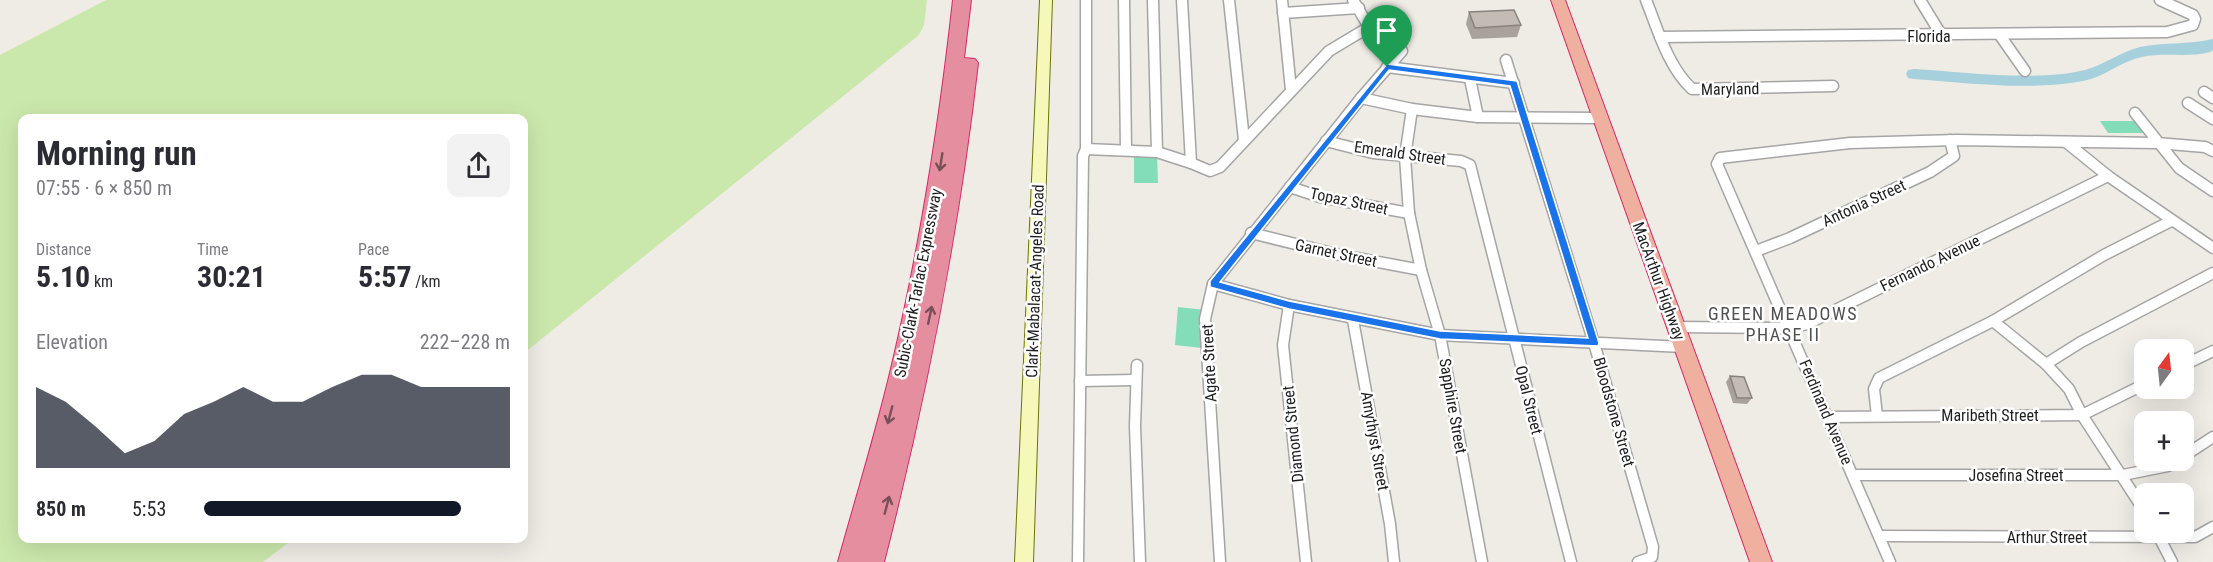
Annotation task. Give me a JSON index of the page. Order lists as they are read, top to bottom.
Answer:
{
  "streets": {
    "highway": ["MacArthur Highway", "Subic-Clark-Tarlac Expressway"],
    "main road": ["Clark-Mabalacat-Angeles Road"],
    "street": [
      "Florida",
      "Maryland",
      "Emerald Street",
      "Topaz Street",
      "Antonia Street",
      "Garnet Street",
      "Fernando Avenue",
      "Agate Street",
      "Opal Street",
      "Sapphire Street",
      "Bloodstone Street",
      "Ferdinand Avenue",
      "Maribeth Street",
      "Diamond Street",
      "Amythyst Street",
      "Josefina Street",
      "Arthur Street"
    ]
  },
  "crossings": [
    ["Florida", "Maryland"],
    ["Emerald Street", "Agate Street"],
    ["Emerald Street", "Opal Street"],
    ["Emerald Street", "Sapphire Street"],
    ["Topaz Street", "Agate Street"],
    ["Topaz Street", "Sapphire Street"],
    ["Antonia Street", "Ferdinand Avenue"],
    ["Garnet Street", "Agate Street"],
    ["Garnet Street", "Sapphire Street"],
    ["Fernando Avenue", "MacArthur Highway"],
    ["Fernando Avenue", "Agate Street"],
    ["Fernando Avenue", "Opal Street"],
    ["Fernando Avenue", "Sapphire Street"],
    ["Fernando Avenue", "Bloodstone Street"],
    ["Fernando Avenue", "Ferdinand Avenue"],
    ["Fernando Avenue", "Diamond Street"],
    ["Fernando Avenue", "Amythyst Street"],
    ["Ferdinand Avenue", "Maribeth Street"],
    ["Ferdinand Avenue", "Josefina Street"],
    ["Ferdinand Avenue", "Arthur Street"]
  ],
  "districts": ["GREEN MEADOWS PHASE II"],
  "north": "top",
  "page": {
    "heading": ["Morning run", "07:55 · 6 × 850 m"],
    "stats": [
      ["Distance", "5.10 km"],
      ["Time", "30:21"],
      ["Pace", "5:57 /km"]
    ],
    "chart": ["Elevation", "222–228 m"],
    "map_buttons": ["+", "−"],
    "list": [
      {
        "name": "850 m",
        "note": "5:53"
      }
    ]
  }
}
